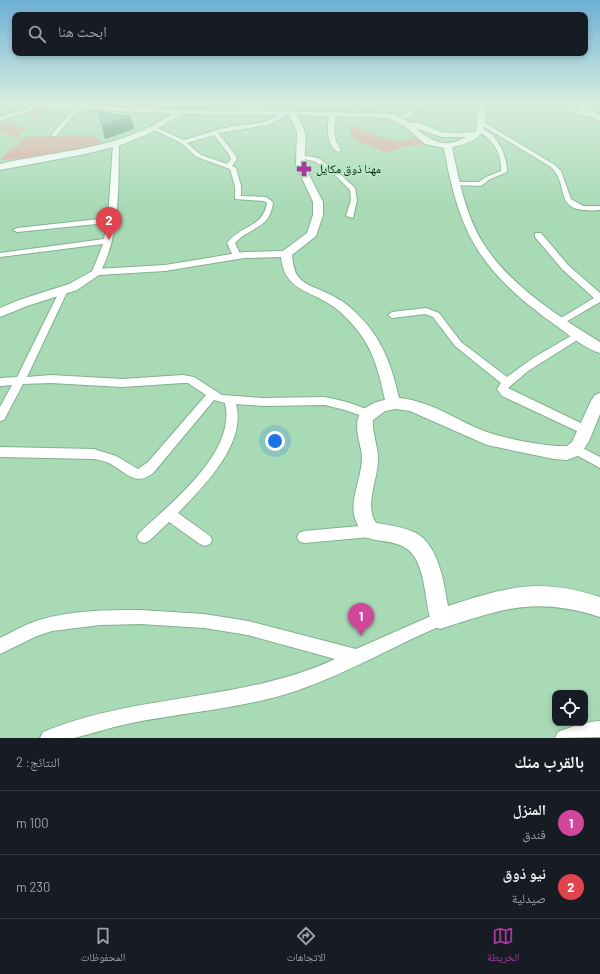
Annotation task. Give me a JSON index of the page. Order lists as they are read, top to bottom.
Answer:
{
  "places": {
    "pharmacy": ["مهنا ذوق مكايل"]
  },
  "page": {
    "search": "ابحث هنا",
    "pins": ["2", "1"],
    "heading": ["بالقرب منك", "النتائج: 2"],
    "list": [
      {
        "mark": "1",
        "name": "المنزل",
        "note": "فندق",
        "value": "100 m"
      },
      {
        "mark": "2",
        "name": "نيو ذوق",
        "note": "صيدلية",
        "value": "230 m"
      }
    ],
    "nav": ["الخريطة", "الاتجاهات", "المحفوظات"]
  }
}
